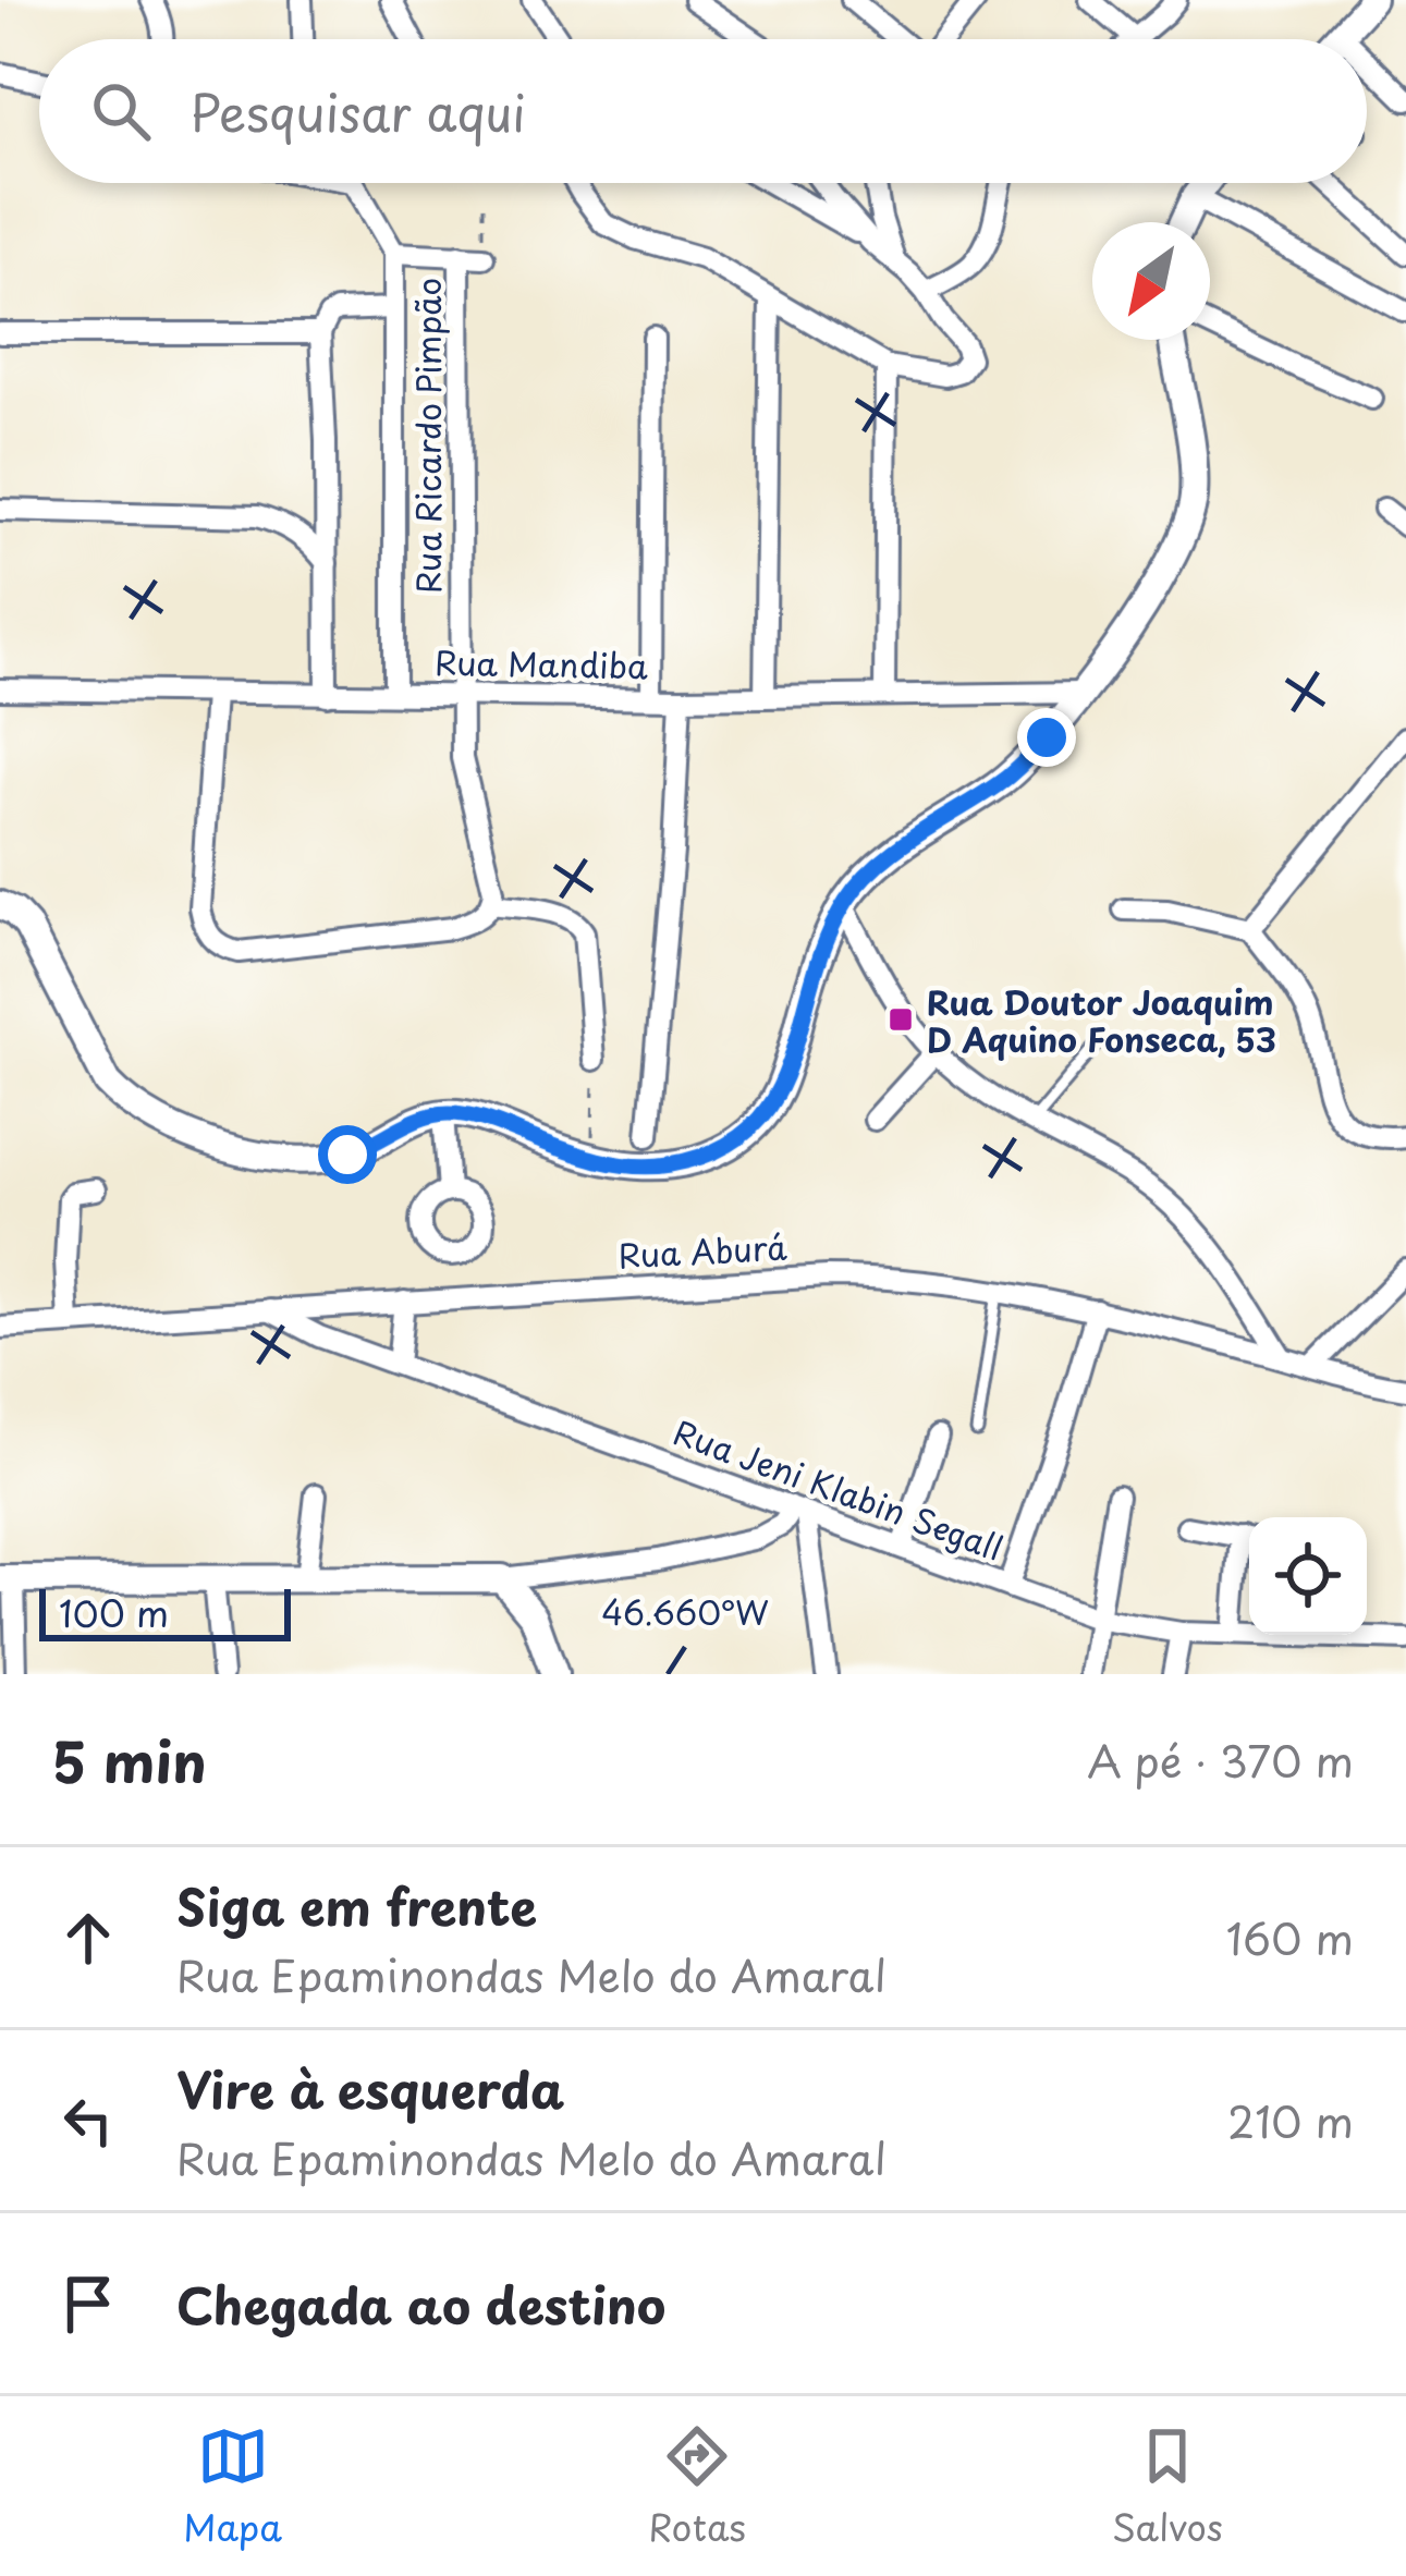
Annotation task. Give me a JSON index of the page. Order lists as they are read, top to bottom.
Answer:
{
  "streets": {
    "street": [
      "Rua Ricardo Pimpão",
      "Rua Mandiba",
      "Rua Aburá",
      "Rua Jeni Klabin Segall"
    ]
  },
  "crossings": [
    ["Rua Ricardo Pimpão", "Rua Mandiba"],
    ["Rua Aburá", "Rua Jeni Klabin Segall"]
  ],
  "places": {
    "transit": ["Rua Doutor Joaquim D Aquino Fonseca, 53"]
  },
  "scale_bar": "100 m",
  "north": "bottom left",
  "page": {
    "search": "Pesquisar aqui",
    "scale": "100 m",
    "heading": ["5 min", "A pé · 370 m"],
    "list": [
      ["Siga em frente", "Rua Epaminondas Melo do Amaral", "160 m"],
      ["Vire à esquerda", "Rua Epaminondas Melo do Amaral", "210 m"],
      "Chegada ao destino"
    ],
    "nav": ["Mapa", "Rotas", "Salvos"]
  },
  "coordinates": ["46.660°W"]
}
